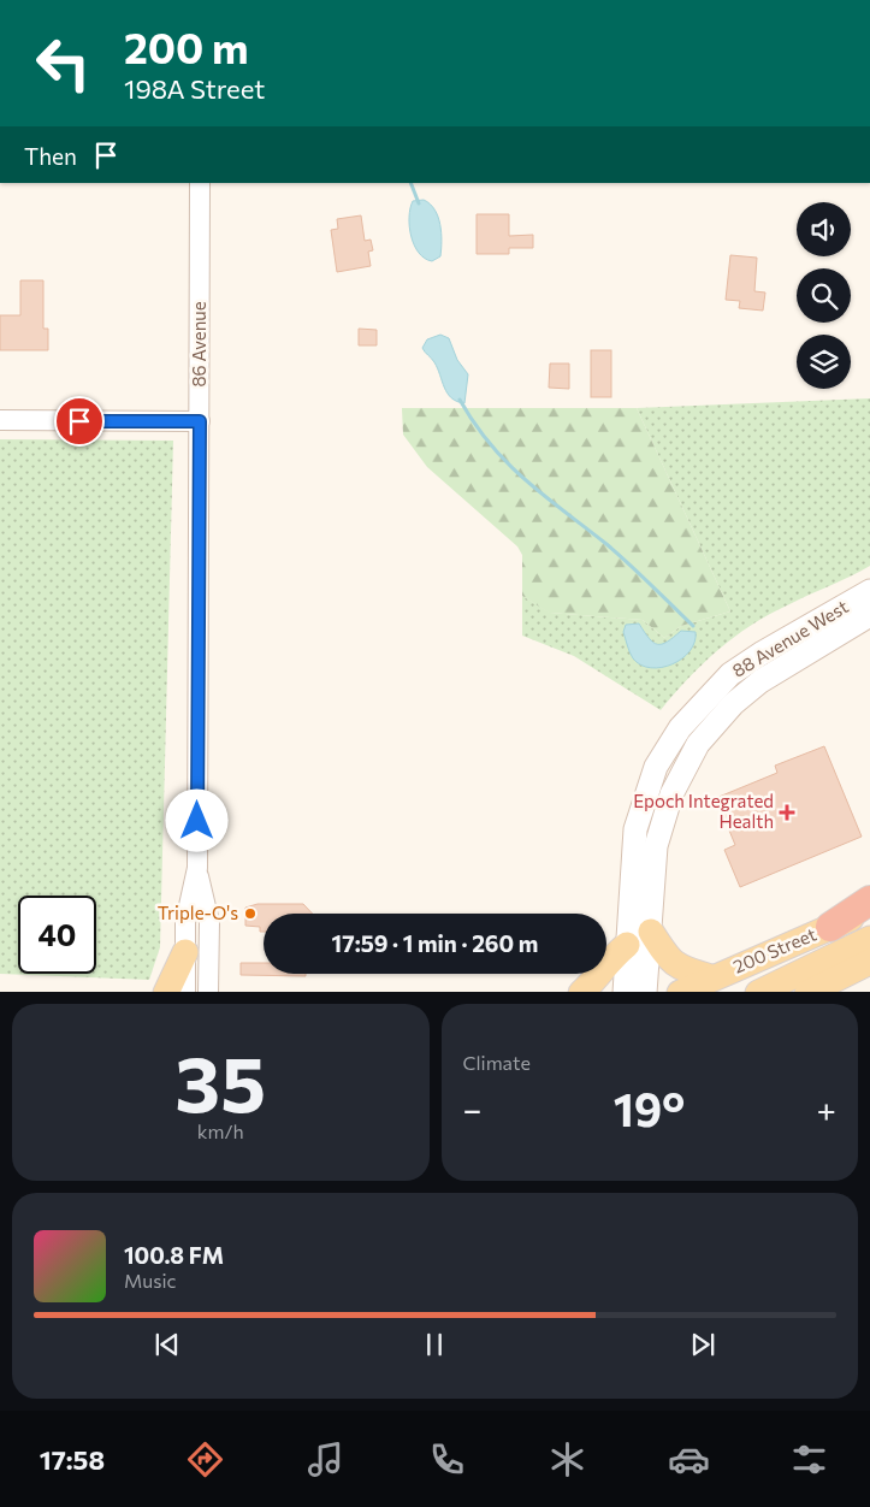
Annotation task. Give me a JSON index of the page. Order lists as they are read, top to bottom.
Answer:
{
  "streets": {
    "main road": ["88 Avenue West", "200 Street"],
    "street": ["86 Avenue"]
  },
  "places": {
    "health": ["Epoch Integrated Health"],
    "other": ["Triple-O's"]
  },
  "page": {
    "turn": ["200 m", "198A Street"],
    "then": "Then",
    "limit": "40",
    "trip": "17:59 · 1 min · 260 m",
    "tile": [
      ["35", "km/h"],
      "Climate"
    ],
    "heat": ["−", "19°", "+"],
    "song": ["100.8 FM", "Music"],
    "tabs": "17:58"
  }
}
